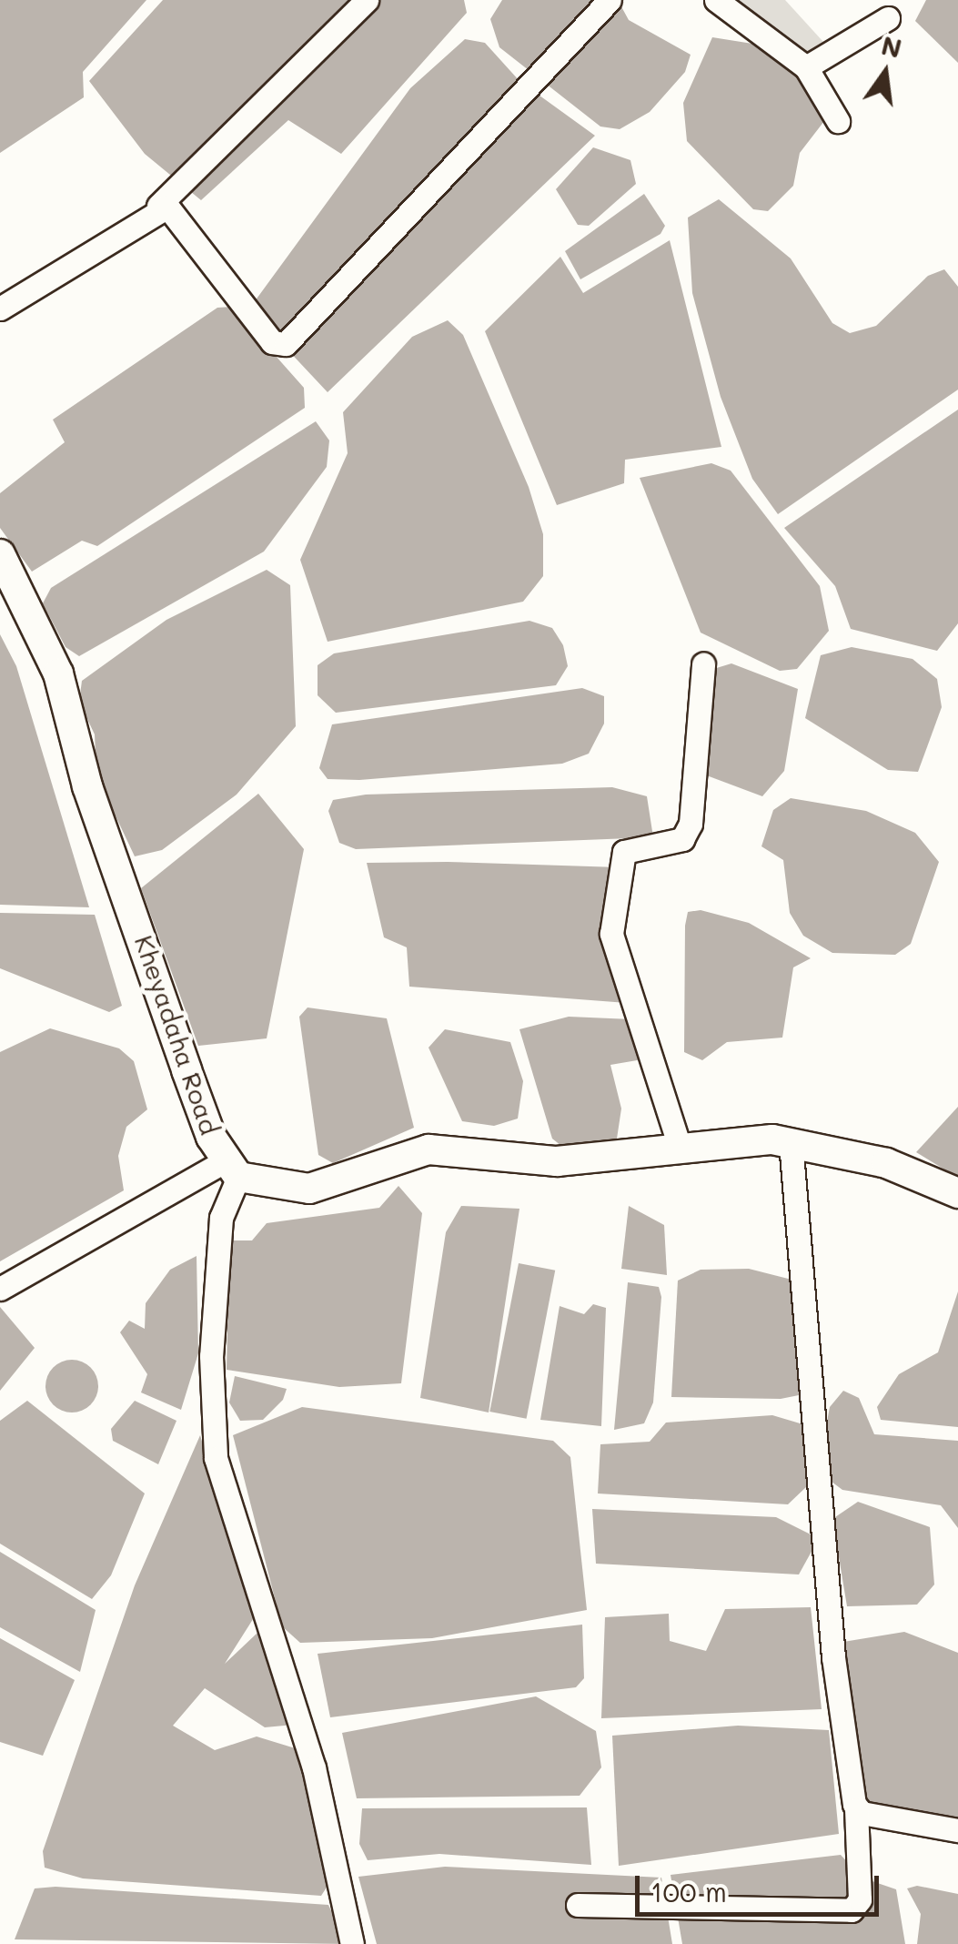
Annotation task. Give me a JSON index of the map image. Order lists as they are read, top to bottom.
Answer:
{
  "streets": {
    "main road": ["Kheyadaha Road"]
  },
  "scale_bar": "100 m",
  "north": "top"
}
